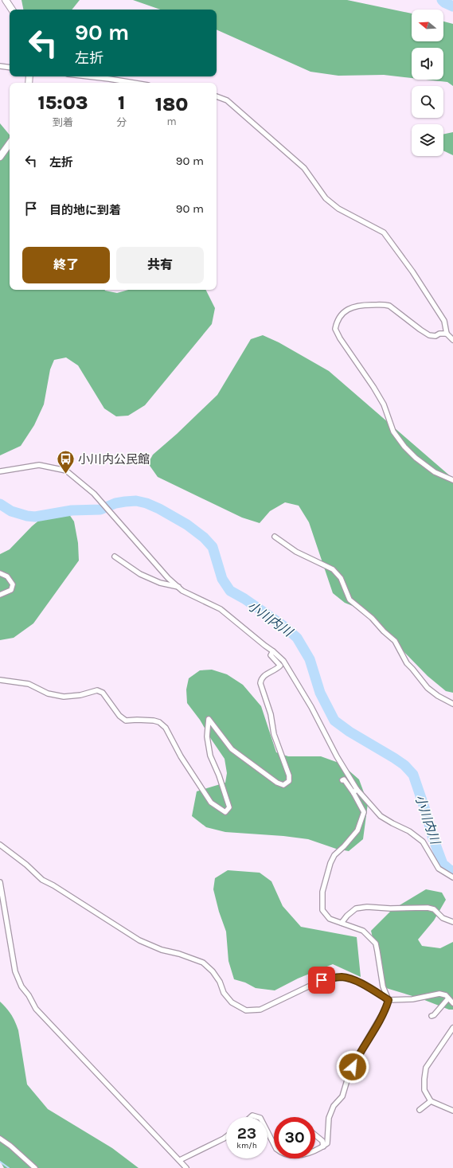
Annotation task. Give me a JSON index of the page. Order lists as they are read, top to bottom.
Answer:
{
  "water": ["小川内川"],
  "places": {
    "bus stop": ["小川内公民館"]
  },
  "north": "left",
  "page": {
    "turn": ["90 m", "左折"],
    "eta": [
      "15:03",
      "到着",
      "1",
      "分",
      "180",
      "m"
    ],
    "list": [
      {
        "name": "左折",
        "value": "90 m"
      },
      {
        "name": "目的地に到着",
        "value": "90 m"
      }
    ],
    "buttons": ["終了", "共有"],
    "speed": "23 km/h",
    "limit": "30"
  }
}
